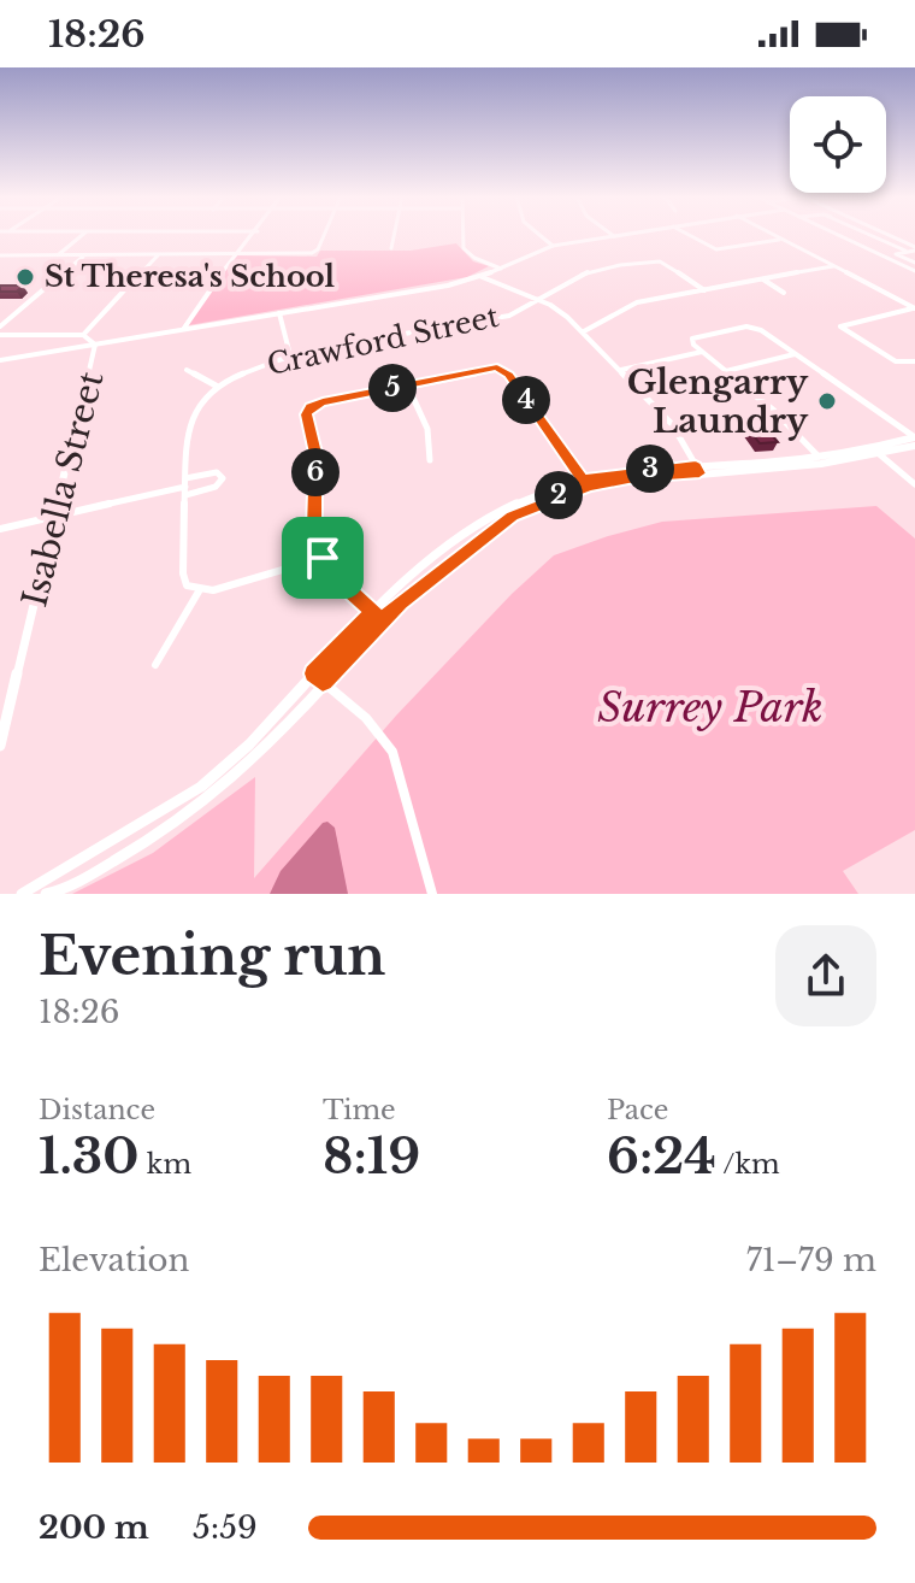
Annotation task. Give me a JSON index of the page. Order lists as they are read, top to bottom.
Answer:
{
  "streets": {
    "street": ["Crawford Street", "Isabella Street"]
  },
  "parks": ["Surrey Park"],
  "places": ["St Theresa's School", "Glengarry Laundry"],
  "page": {
    "status": "18:26",
    "pins": [
      "5",
      "4",
      "3",
      "6",
      "2"
    ],
    "heading": ["Evening run", "18:26"],
    "stats": [
      ["Distance", "1.30 km"],
      ["Time", "8:19"],
      ["Pace", "6:24 /km"]
    ],
    "chart": ["Elevation", "71–79 m"],
    "list": [
      {
        "name": "200 m",
        "note": "5:59"
      }
    ]
  }
}
